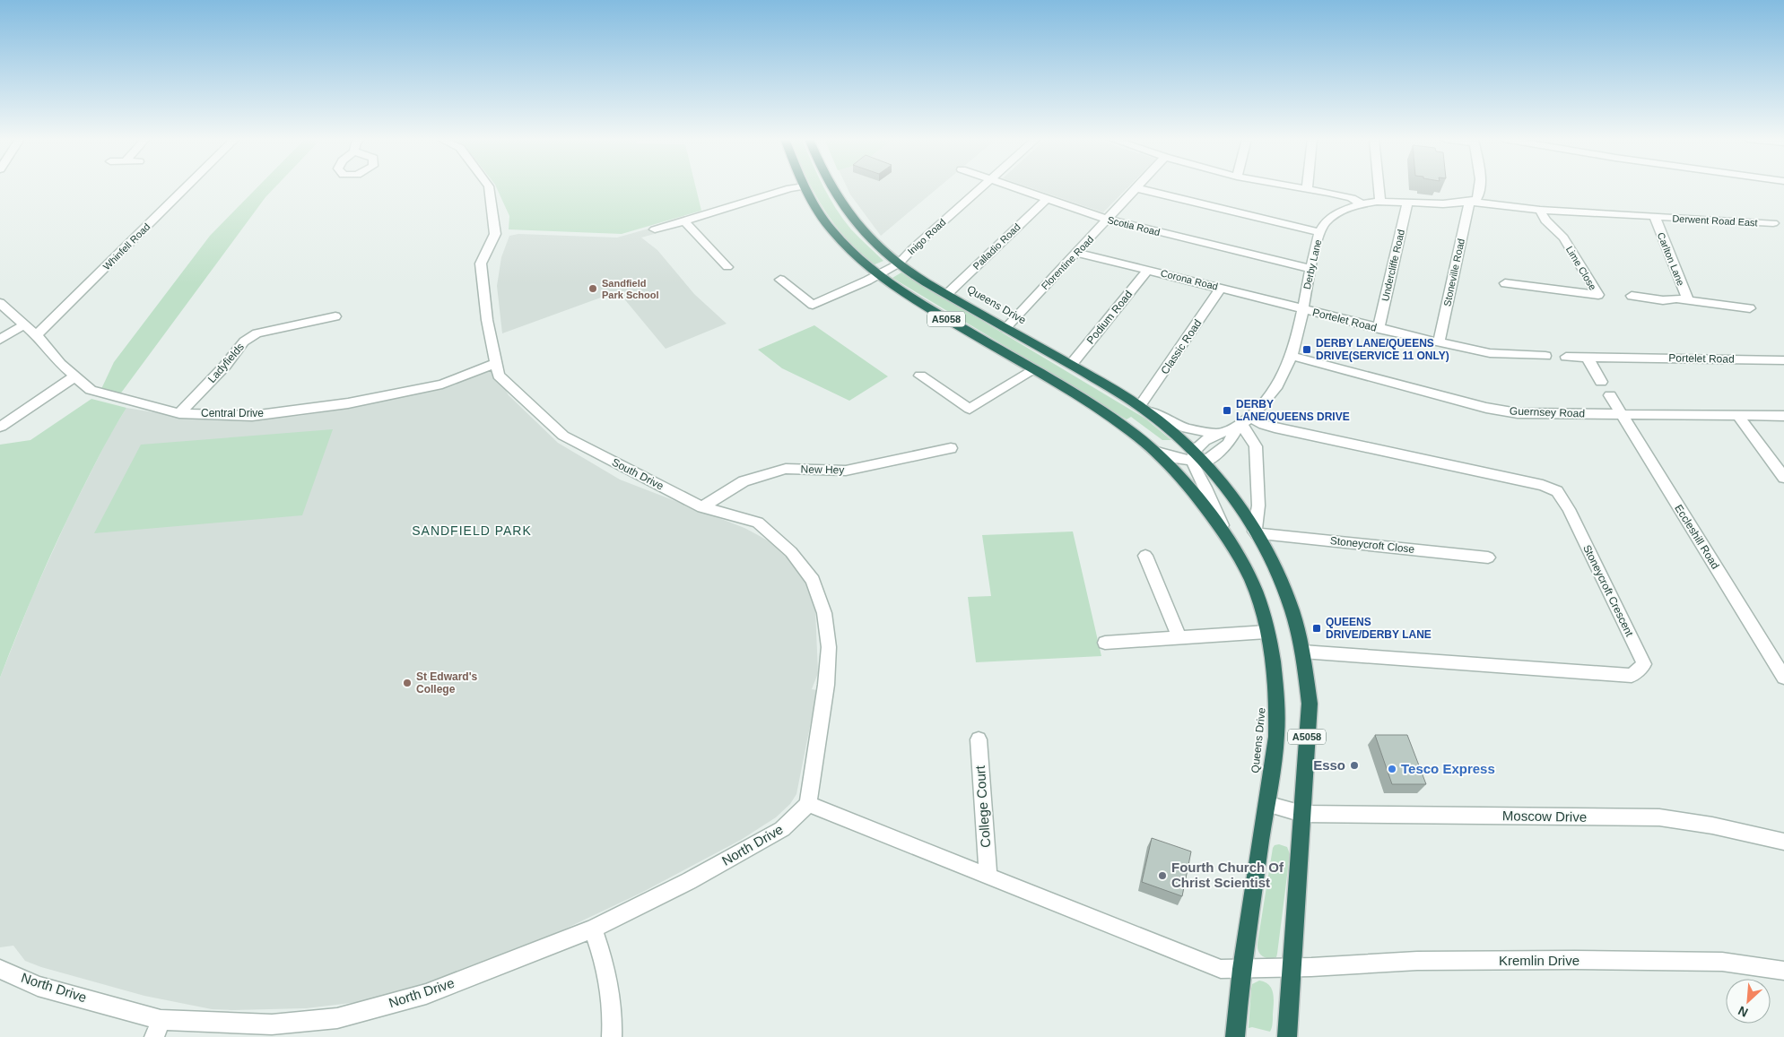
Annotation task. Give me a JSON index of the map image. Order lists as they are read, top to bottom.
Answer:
{
  "streets": {
    "highway": ["Queens Drive", "A5058"],
    "street": [
      "Derwent Road East",
      "Scotia Road",
      "Inigo Road",
      "Whinfell Road",
      "Palladio Road",
      "Carlton Lane",
      "Florentine Road",
      "Derby Lane",
      "Undercliffe Road",
      "Lime Close",
      "Stoneville Road",
      "Corona Road",
      "Podium Road",
      "Portelet Road",
      "Classic Road",
      "Ladyfields",
      "Guernsey Road",
      "Central Drive",
      "New Hey",
      "South Drive",
      "Eccleshill Road",
      "Stoneycroft Close",
      "Stoneycroft Crescent",
      "College Court",
      "Moscow Drive",
      "North Drive",
      "Kremlin Drive"
    ]
  },
  "crossings": [
    ["Derwent Road East", "Carlton Lane"],
    ["Derwent Road East", "Derby Lane"],
    ["Derwent Road East", "Lime Close"],
    ["Derwent Road East", "Stoneville Road"],
    ["Scotia Road", "Palladio Road"],
    ["Scotia Road", "Florentine Road"],
    ["Scotia Road", "Derby Lane"],
    ["Inigo Road", "Queens Drive"],
    ["Whinfell Road", "Central Drive"],
    ["Palladio Road", "Queens Drive"],
    ["Florentine Road", "Corona Road"],
    ["Florentine Road", "Queens Drive"],
    ["Derby Lane", "Undercliffe Road"],
    ["Derby Lane", "Stoneville Road"],
    ["Derby Lane", "Corona Road"],
    ["Derby Lane", "Queens Drive"],
    ["Derby Lane", "A5058"],
    ["Derby Lane", "Portelet Road"],
    ["Derby Lane", "Guernsey Road"],
    ["Derby Lane", "Stoneycroft Crescent"],
    ["Undercliffe Road", "Portelet Road"],
    ["Stoneville Road", "Portelet Road"],
    ["Corona Road", "Podium Road"],
    ["Corona Road", "Portelet Road"],
    ["Corona Road", "Classic Road"],
    ["Queens Drive", "Podium Road"],
    ["Queens Drive", "A5058"],
    ["Queens Drive", "Classic Road"],
    ["Queens Drive", "Stoneycroft Close"],
    ["Queens Drive", "Stoneycroft Crescent"],
    ["Queens Drive", "Moscow Drive"],
    ["Queens Drive", "Kremlin Drive"],
    ["Ladyfields", "Central Drive"],
    ["Guernsey Road", "Eccleshill Road"],
    ["Central Drive", "South Drive"],
    ["New Hey", "South Drive"],
    ["South Drive", "North Drive"],
    ["South Drive", "Kremlin Drive"],
    ["College Court", "Kremlin Drive"],
    ["North Drive", "Kremlin Drive"]
  ],
  "districts": ["SANDFIELD PARK"],
  "places": {
    "other": [
      "Sandfield Park School",
      "St Edward's College",
      "Esso",
      "Tesco Express",
      "Fourth Church Of Christ Scientist"
    ],
    "transit": ["DERBY LANE/QUEENS DRIVE(SERVICE 11 ONLY)", "DERBY LANE/QUEENS DRIVE", "QUEENS DRIVE/DERBY LANE"]
  },
  "north": "bottom left"
}
